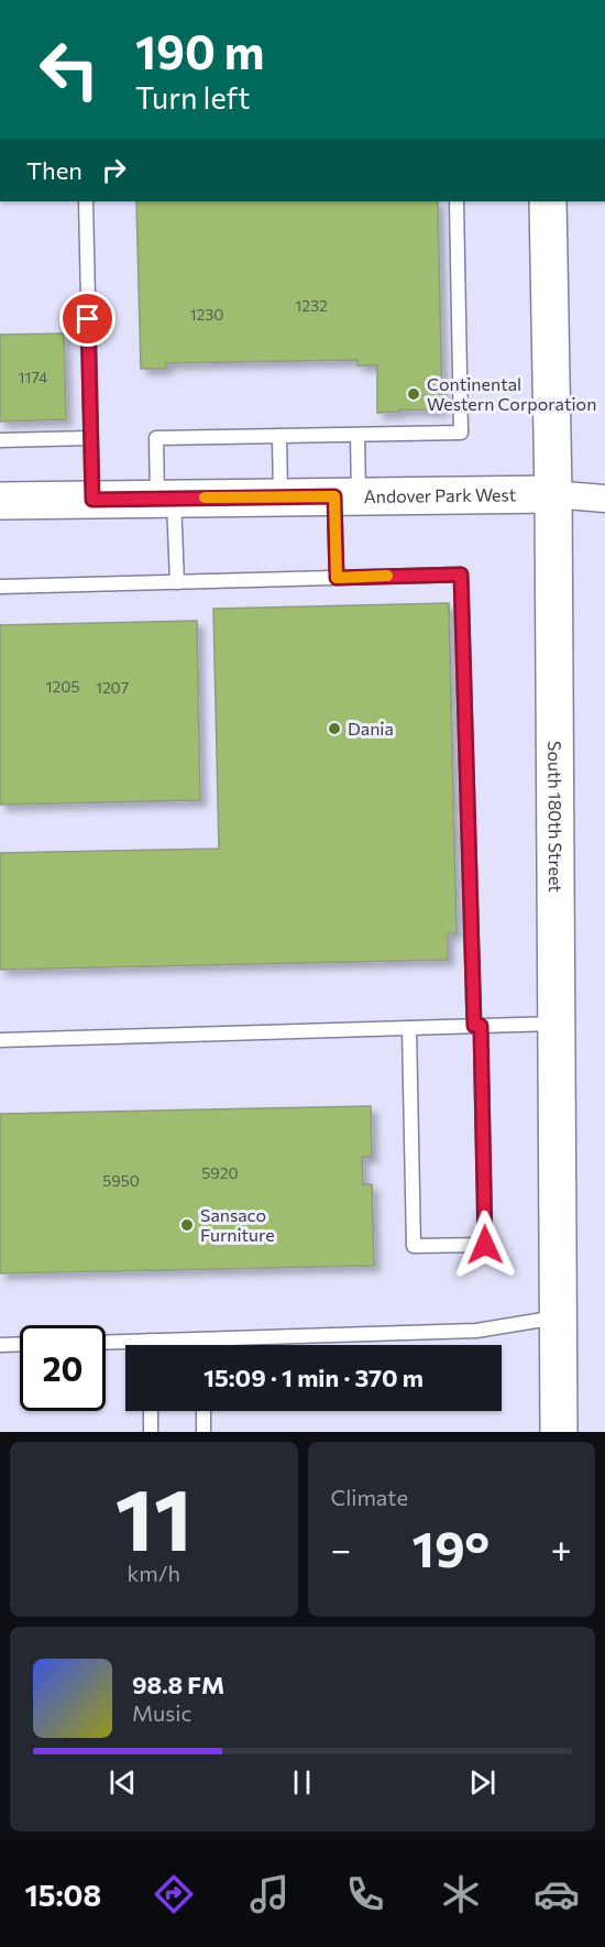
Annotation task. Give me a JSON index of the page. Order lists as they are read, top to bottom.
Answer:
{
  "streets": {
    "main road": ["Andover Park West", "South 180th Street"]
  },
  "crossings": [
    ["Andover Park West", "South 180th Street"]
  ],
  "places": ["Continental Western Corporation", "Dania", "Sansaco Furniture"],
  "house_numbers": [
    "1232",
    "1230",
    "1174",
    "1205",
    "1207",
    "5920",
    "5950"
  ],
  "page": {
    "turn": ["190 m", "Turn left"],
    "then": "Then",
    "limit": "20",
    "trip": "15:09 · 1 min · 370 m",
    "tile": [
      ["11", "km/h"],
      "Climate"
    ],
    "heat": ["−", "19°", "+"],
    "song": ["98.8 FM", "Music"],
    "tabs": "15:08"
  }
}
